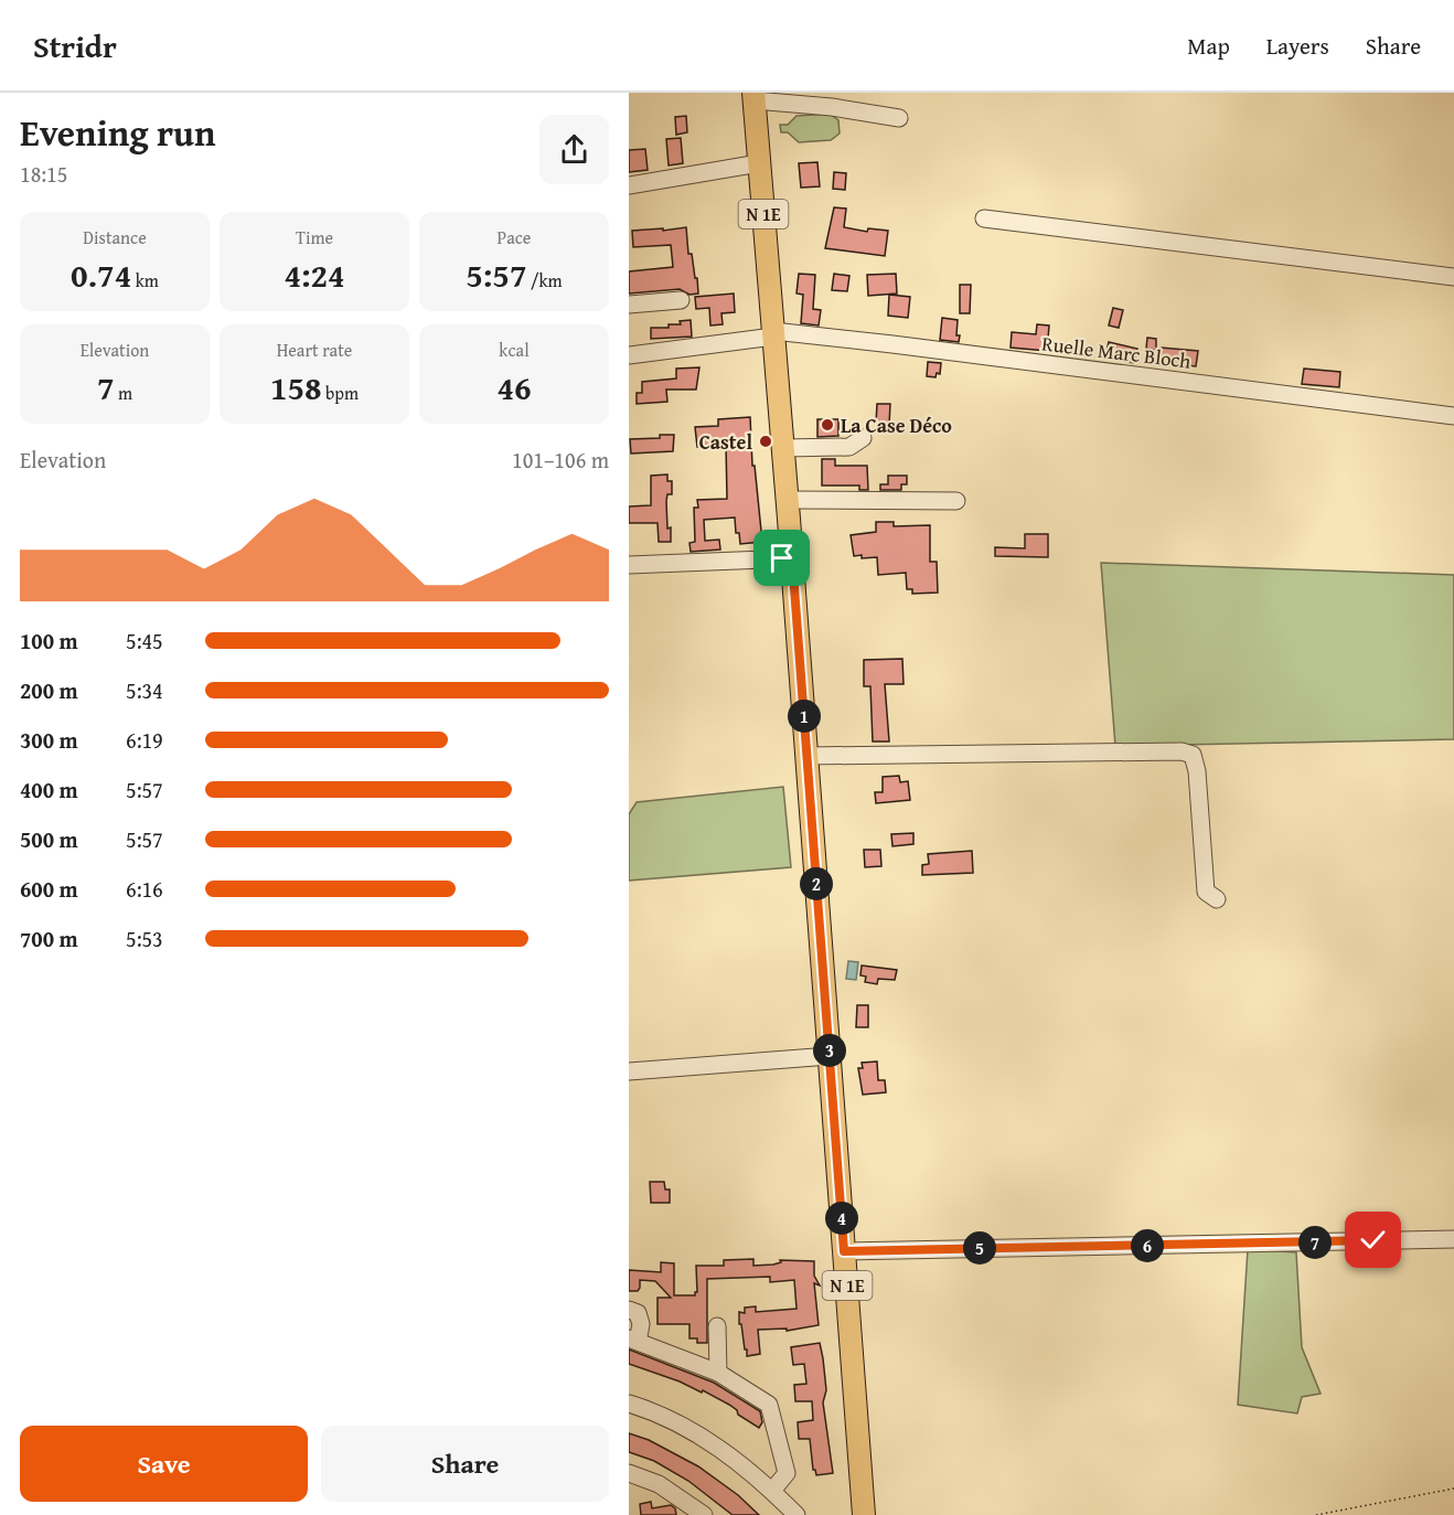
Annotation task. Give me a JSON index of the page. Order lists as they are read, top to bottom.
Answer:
{
  "streets": {
    "main road": ["N 1E"],
    "street": ["Ruelle Marc Bloch"]
  },
  "crossings": [
    ["N 1E", "Ruelle Marc Bloch"]
  ],
  "places": ["La Case Déco", "Castel"],
  "page": {
    "header": "Stridr",
    "nav": ["Map", "Layers", "Share"],
    "heading": ["Evening run", "18:15"],
    "stats": [
      ["Distance", "0.74 km"],
      ["Time", "4:24"],
      ["Pace", "5:57 /km"],
      ["Elevation", "7 m"],
      ["Heart rate", "158 bpm"],
      ["kcal", "46"]
    ],
    "chart": ["Elevation", "101–106 m"],
    "list": [
      {
        "name": "100 m",
        "note": "5:45"
      },
      {
        "name": "200 m",
        "note": "5:34"
      },
      {
        "name": "300 m",
        "note": "6:19"
      },
      {
        "name": "400 m",
        "note": "5:57"
      },
      {
        "name": "500 m",
        "note": "5:57"
      },
      {
        "name": "600 m",
        "note": "6:16"
      },
      {
        "name": "700 m",
        "note": "5:53"
      }
    ],
    "pins": [
      "1",
      "2",
      "3",
      "4",
      "7",
      "6",
      "5"
    ],
    "buttons": ["Save", "Share"]
  }
}
